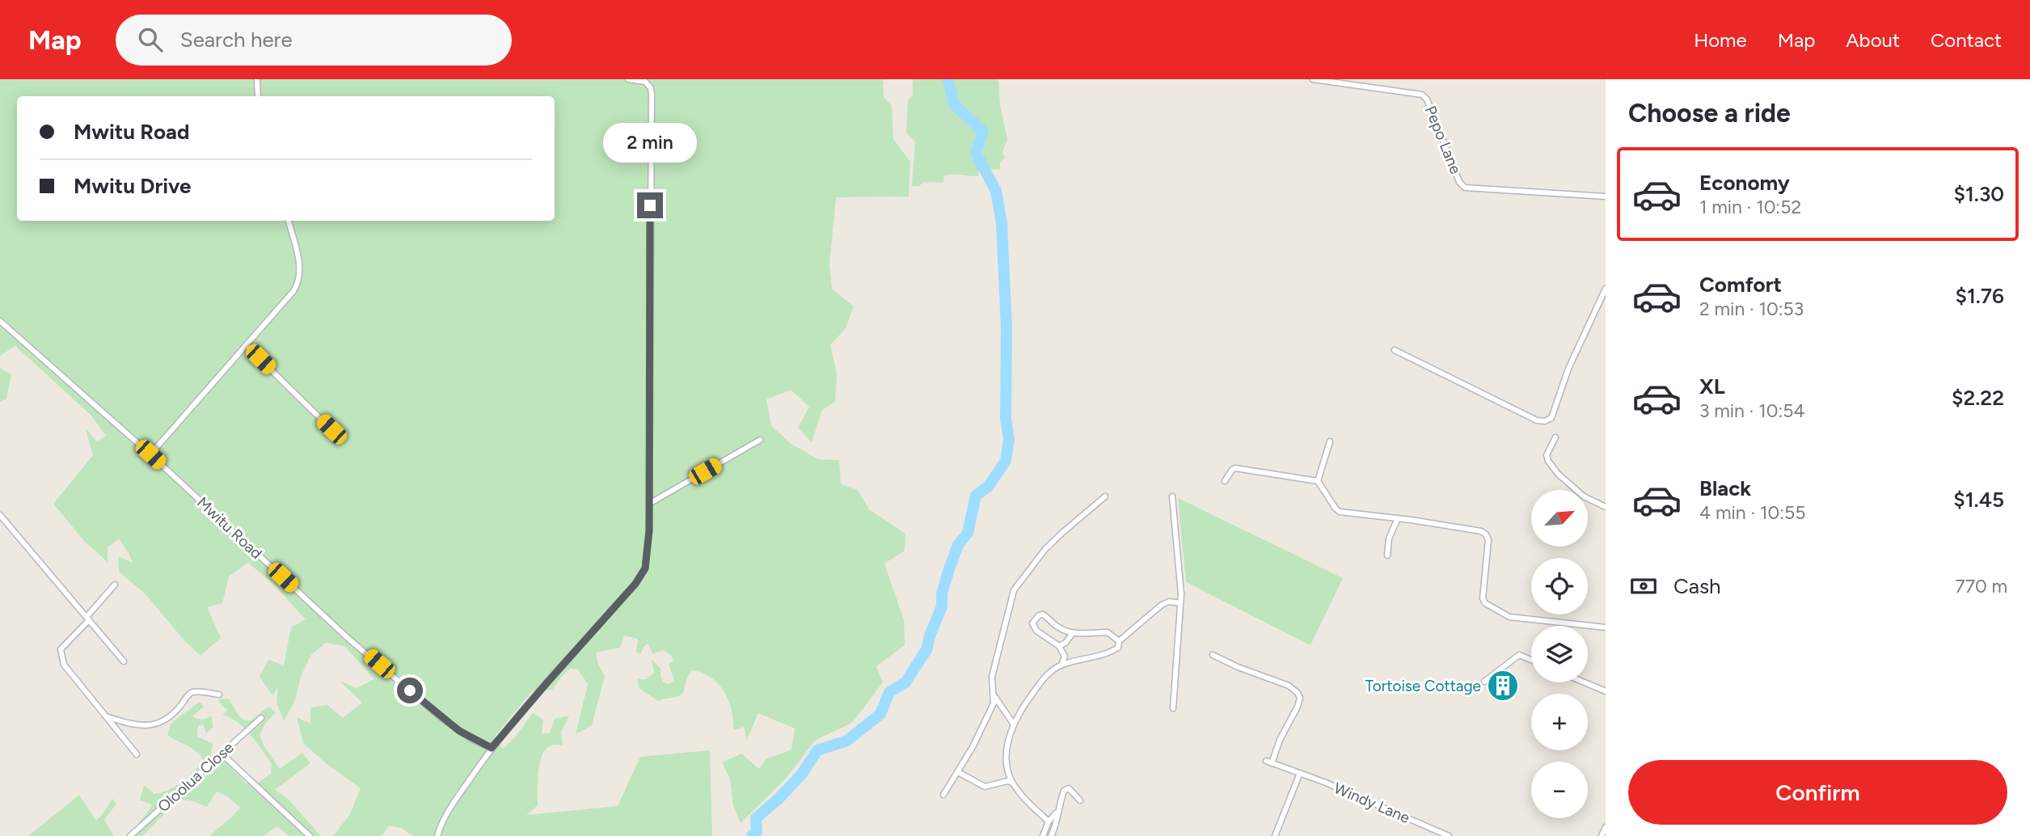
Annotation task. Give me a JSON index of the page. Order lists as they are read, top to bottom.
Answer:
{
  "streets": {
    "street": [
      "Pepo Lane",
      "Mwitu Road",
      "Oloolua Close",
      "Windy Lane"
    ]
  },
  "places": {
    "building": ["Tortoise Cottage"]
  },
  "north": "top right",
  "page": {
    "header": "Map",
    "search": "Search here",
    "nav": [
      "Home",
      "Map",
      "About",
      "Contact"
    ],
    "heading": "Choose a ride",
    "banner": ["Mwitu Road", "Mwitu Drive"],
    "bubble": "2 min",
    "list": [
      {
        "name": "Economy",
        "note": "1 min · 10:52",
        "value": "$1.30"
      },
      {
        "name": "Comfort",
        "note": "2 min · 10:53",
        "value": "$1.76"
      },
      {
        "name": "XL",
        "note": "3 min · 10:54",
        "value": "$2.22"
      },
      {
        "name": "Black",
        "note": "4 min · 10:55",
        "value": "$1.45"
      }
    ],
    "map_buttons": ["+", "−"],
    "pay": ["Cash", "770 m"],
    "buttons": "Confirm"
  }
}
